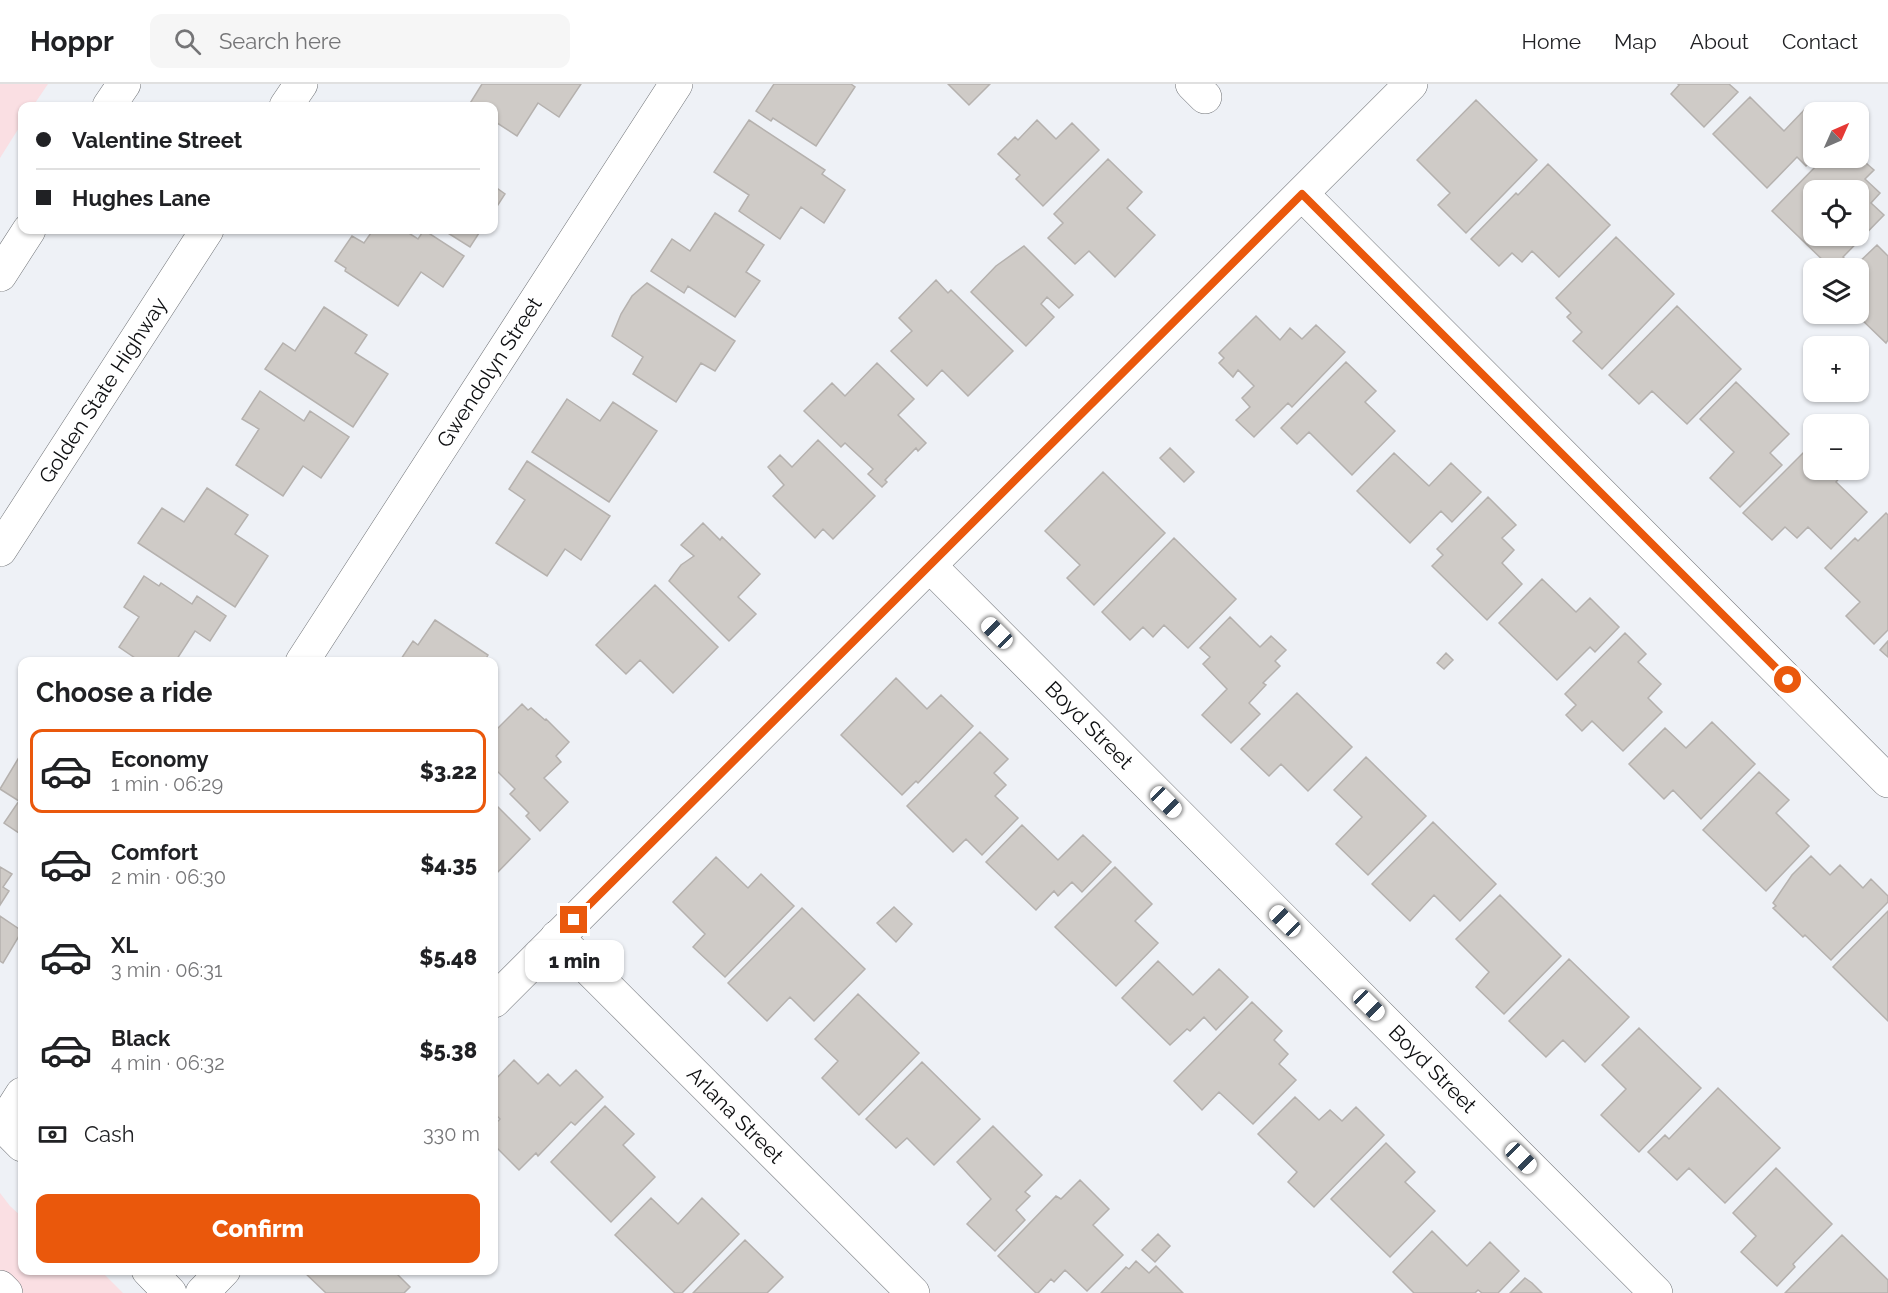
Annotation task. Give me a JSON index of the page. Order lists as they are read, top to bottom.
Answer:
{
  "streets": {
    "main road": [
      "Gwendolyn Street",
      "Golden State Highway",
      "Boyd Street",
      "Arlana Street"
    ]
  },
  "north": "top right",
  "page": {
    "header": "Hoppr",
    "search": "Search here",
    "nav": [
      "Home",
      "Map",
      "About",
      "Contact"
    ],
    "map_buttons": ["+", "−"],
    "banner": ["Valentine Street", "Hughes Lane"],
    "heading": "Choose a ride",
    "list": [
      {
        "name": "Economy",
        "note": "1 min · 06:29",
        "value": "$3.22"
      },
      {
        "name": "Comfort",
        "note": "2 min · 06:30",
        "value": "$4.35"
      },
      {
        "name": "XL",
        "note": "3 min · 06:31",
        "value": "$5.48"
      },
      {
        "name": "Black",
        "note": "4 min · 06:32",
        "value": "$5.38"
      }
    ],
    "bubble": "1 min",
    "pay": ["Cash", "330 m"],
    "buttons": "Confirm"
  }
}
